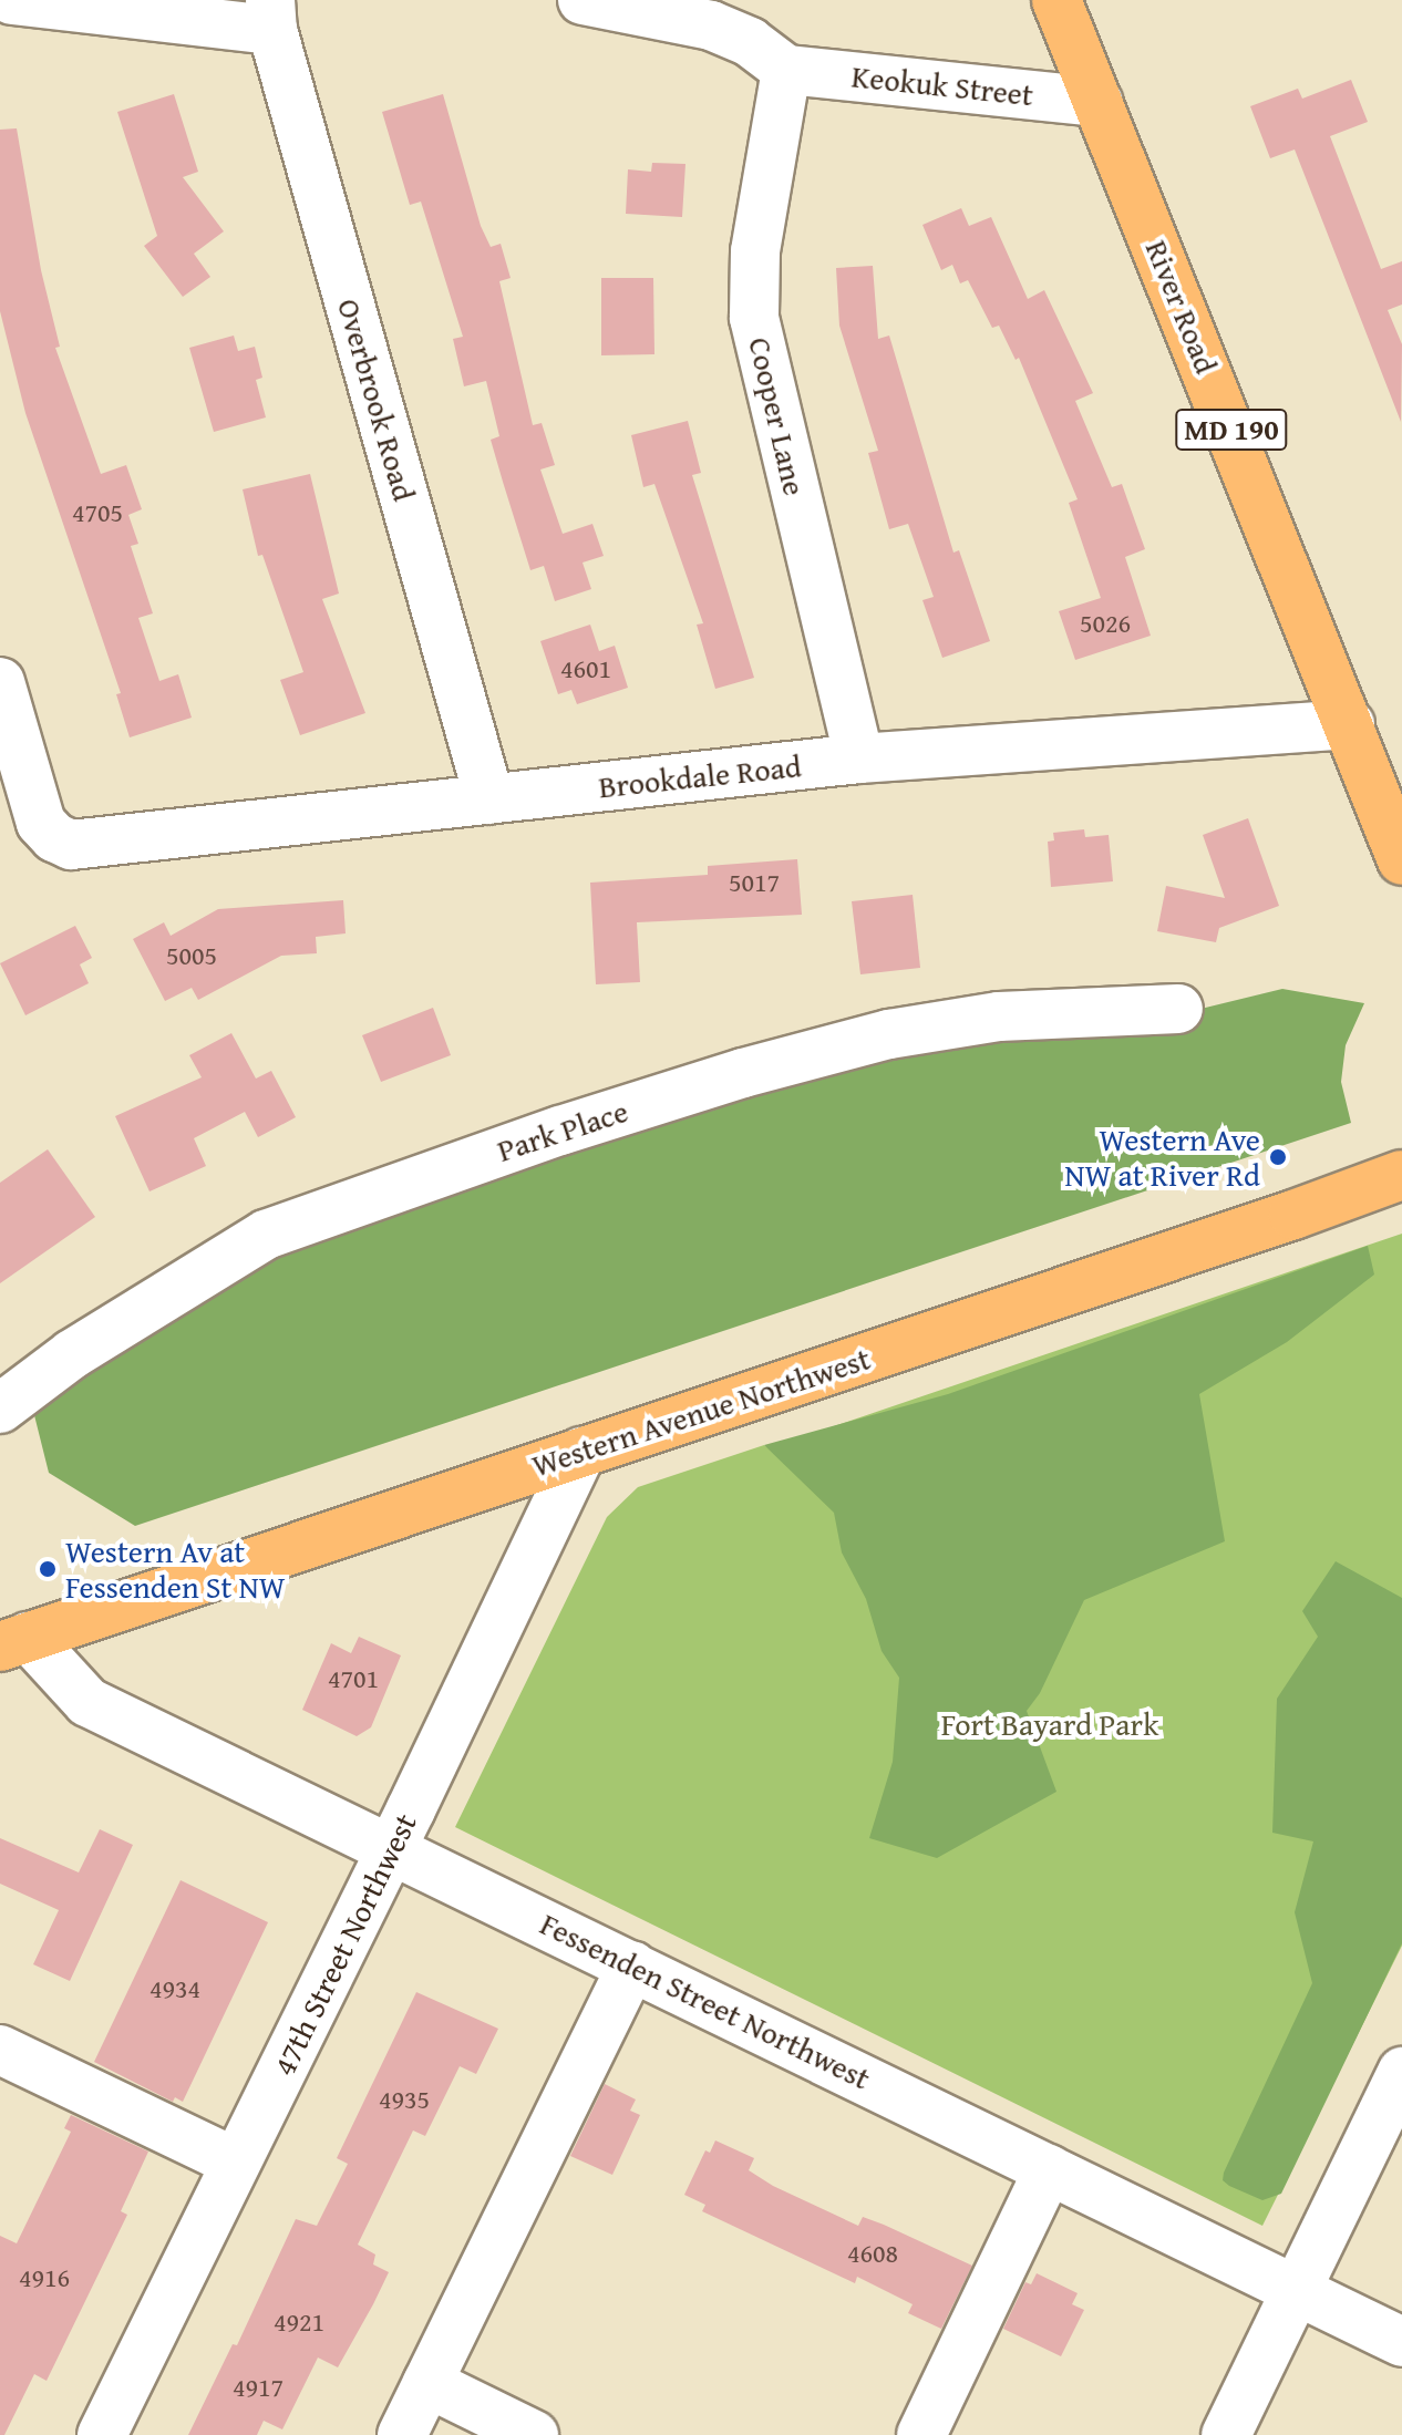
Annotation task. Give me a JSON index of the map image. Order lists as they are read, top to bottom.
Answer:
{
  "streets": {
    "main road": ["River Road", "MD 190", "Western Avenue Northwest"],
    "street": [
      "Keokuk Street",
      "Overbrook Road",
      "Cooper Lane",
      "Brookdale Road",
      "Park Place",
      "47th Street Northwest",
      "Fessenden Street Northwest"
    ]
  },
  "crossings": [
    ["Keokuk Street", "River Road"],
    ["Keokuk Street", "Cooper Lane"],
    ["River Road", "Brookdale Road"],
    ["Overbrook Road", "Brookdale Road"],
    ["Cooper Lane", "Brookdale Road"],
    ["Western Avenue Northwest", "47th Street Northwest"],
    ["Western Avenue Northwest", "Fessenden Street Northwest"],
    ["47th Street Northwest", "Fessenden Street Northwest"]
  ],
  "parks": ["Fort Bayard Park"],
  "places": ["Western Ave NW at River Rd", "Western Av at Fessenden St NW"],
  "house_numbers": [
    "4705",
    "5026",
    "4601",
    "5017",
    "5005",
    "4701",
    "4934",
    "4935",
    "4608",
    "4916",
    "4921",
    "4917"
  ]
}
